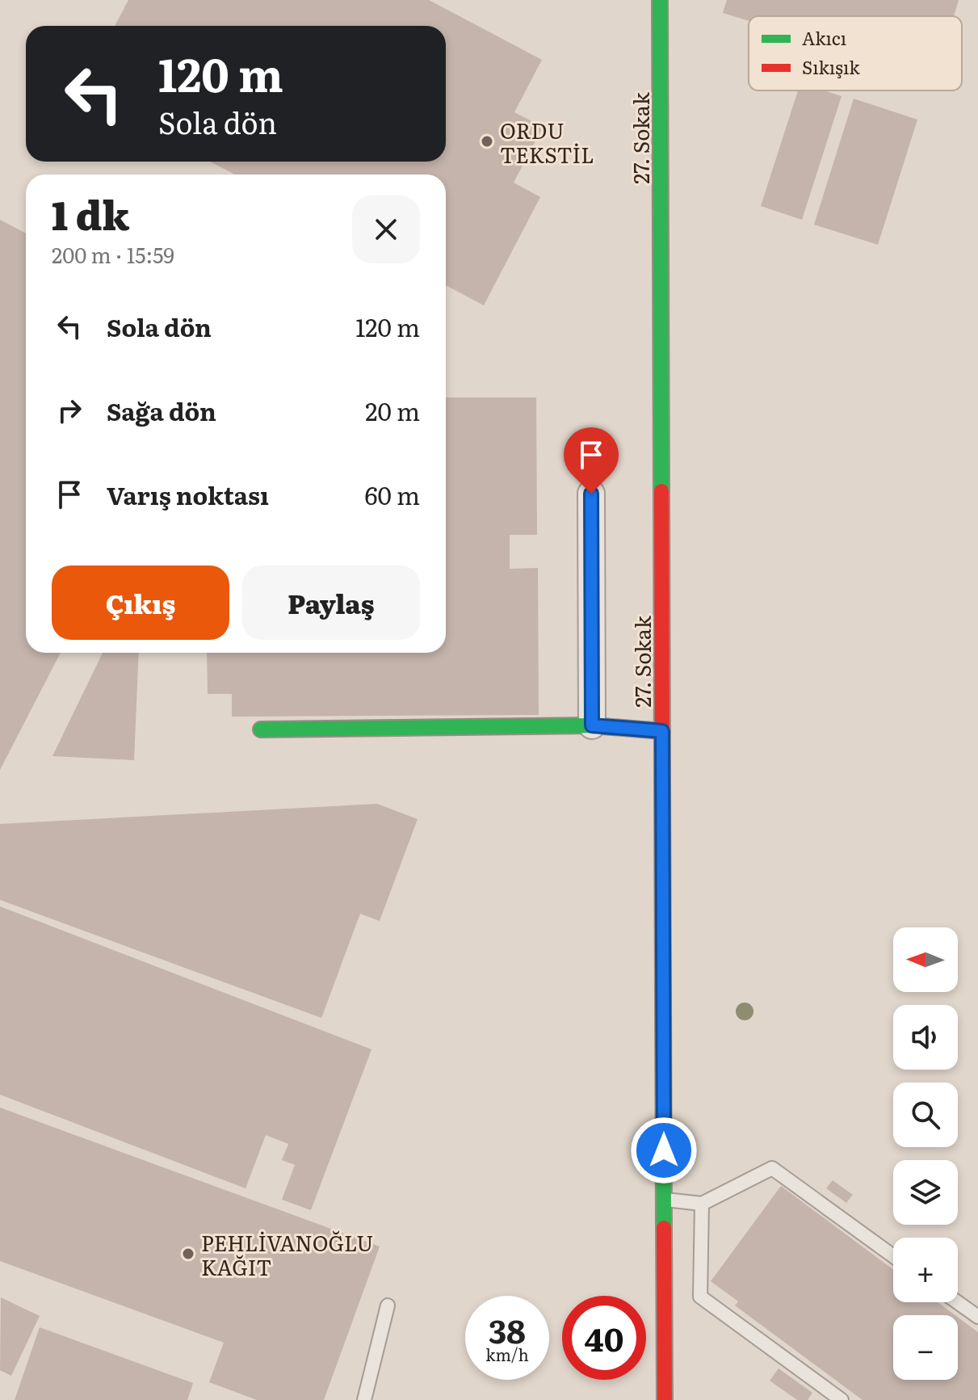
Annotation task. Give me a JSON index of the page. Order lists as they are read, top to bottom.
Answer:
{
  "streets": {
    "street": ["27. Sokak"]
  },
  "places": ["ORDU TEKSTİL", "PEHLİVANOĞLU KAĞIT"],
  "legend": ["Akıcı", "Sıkışık"],
  "north": "left",
  "page": {
    "turn": ["120 m", "Sola dön"],
    "heading": ["1 dk", "200 m · 15:59"],
    "list": [
      {
        "name": "Sola dön",
        "value": "120 m"
      },
      {
        "name": "Sağa dön",
        "value": "20 m"
      },
      {
        "name": "Varış noktası",
        "value": "60 m"
      }
    ],
    "buttons": ["Çıkış", "Paylaş"],
    "map_buttons": ["+", "−"],
    "speed": "38 km/h",
    "limit": "40"
  }
}
